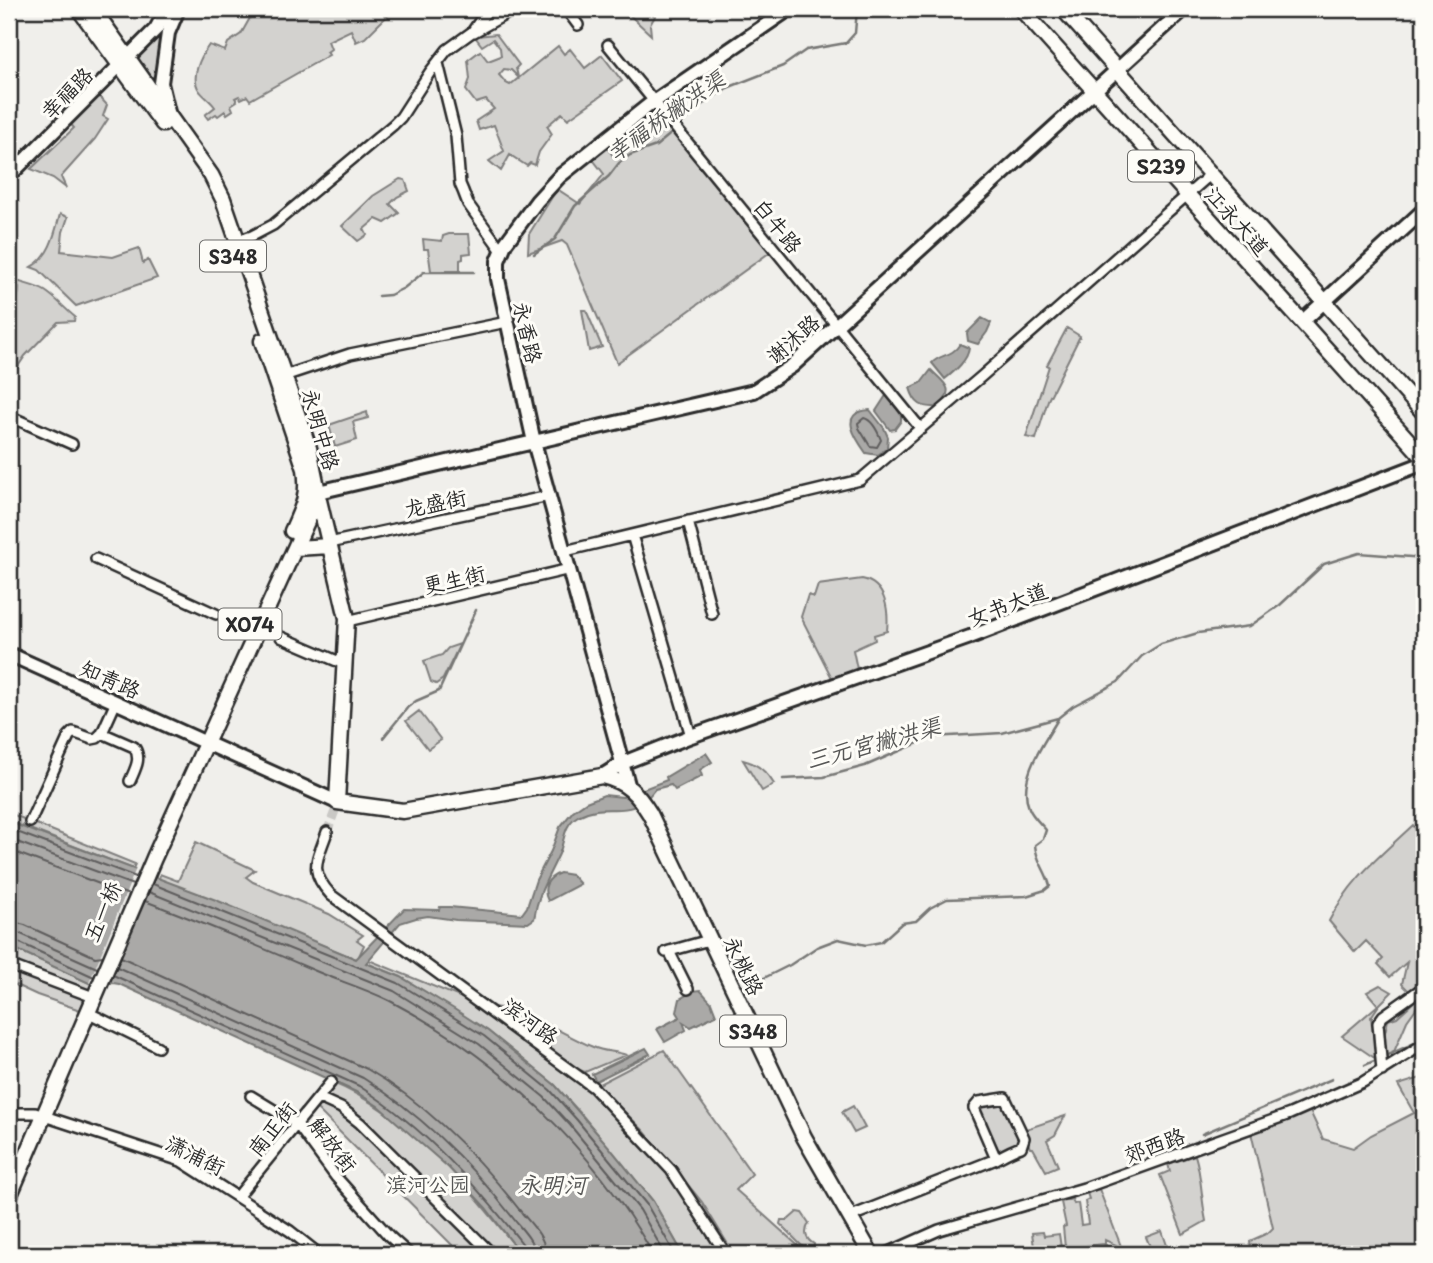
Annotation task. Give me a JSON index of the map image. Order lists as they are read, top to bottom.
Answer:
{
  "streets": {
    "main road": [
      "幸福路",
      "S239",
      "江永大道",
      "S348",
      "永香路",
      "谢沐路",
      "永明中路",
      "女书大道",
      "X074",
      "知青路",
      "五一桥",
      "永桃路"
    ],
    "street": [
      "白牛路",
      "龙盛街",
      "更生街",
      "滨河路",
      "南正街",
      "解放街",
      "郊西路",
      "潇浦街"
    ]
  },
  "crossings": [
    ["幸福路", "S348"],
    ["幸福路", "永明中路"],
    ["江永大道", "谢沐路"],
    ["白牛路", "谢沐路"],
    ["S348", "永明中路"],
    ["永香路", "谢沐路"],
    ["永香路", "龙盛街"],
    ["永香路", "更生街"],
    ["永香路", "女书大道"],
    ["永香路", "永桃路"],
    ["谢沐路", "永明中路"],
    ["永明中路", "知青路"],
    ["永明中路", "五一桥"],
    ["X074", "五一桥"],
    ["X074", "潇浦街"],
    ["南正街", "解放街"],
    ["南正街", "潇浦街"]
  ],
  "water": ["幸福桥撇洪渠", "三元宫撇洪渠", "永明河"],
  "parks": ["滨河公园"]
}
